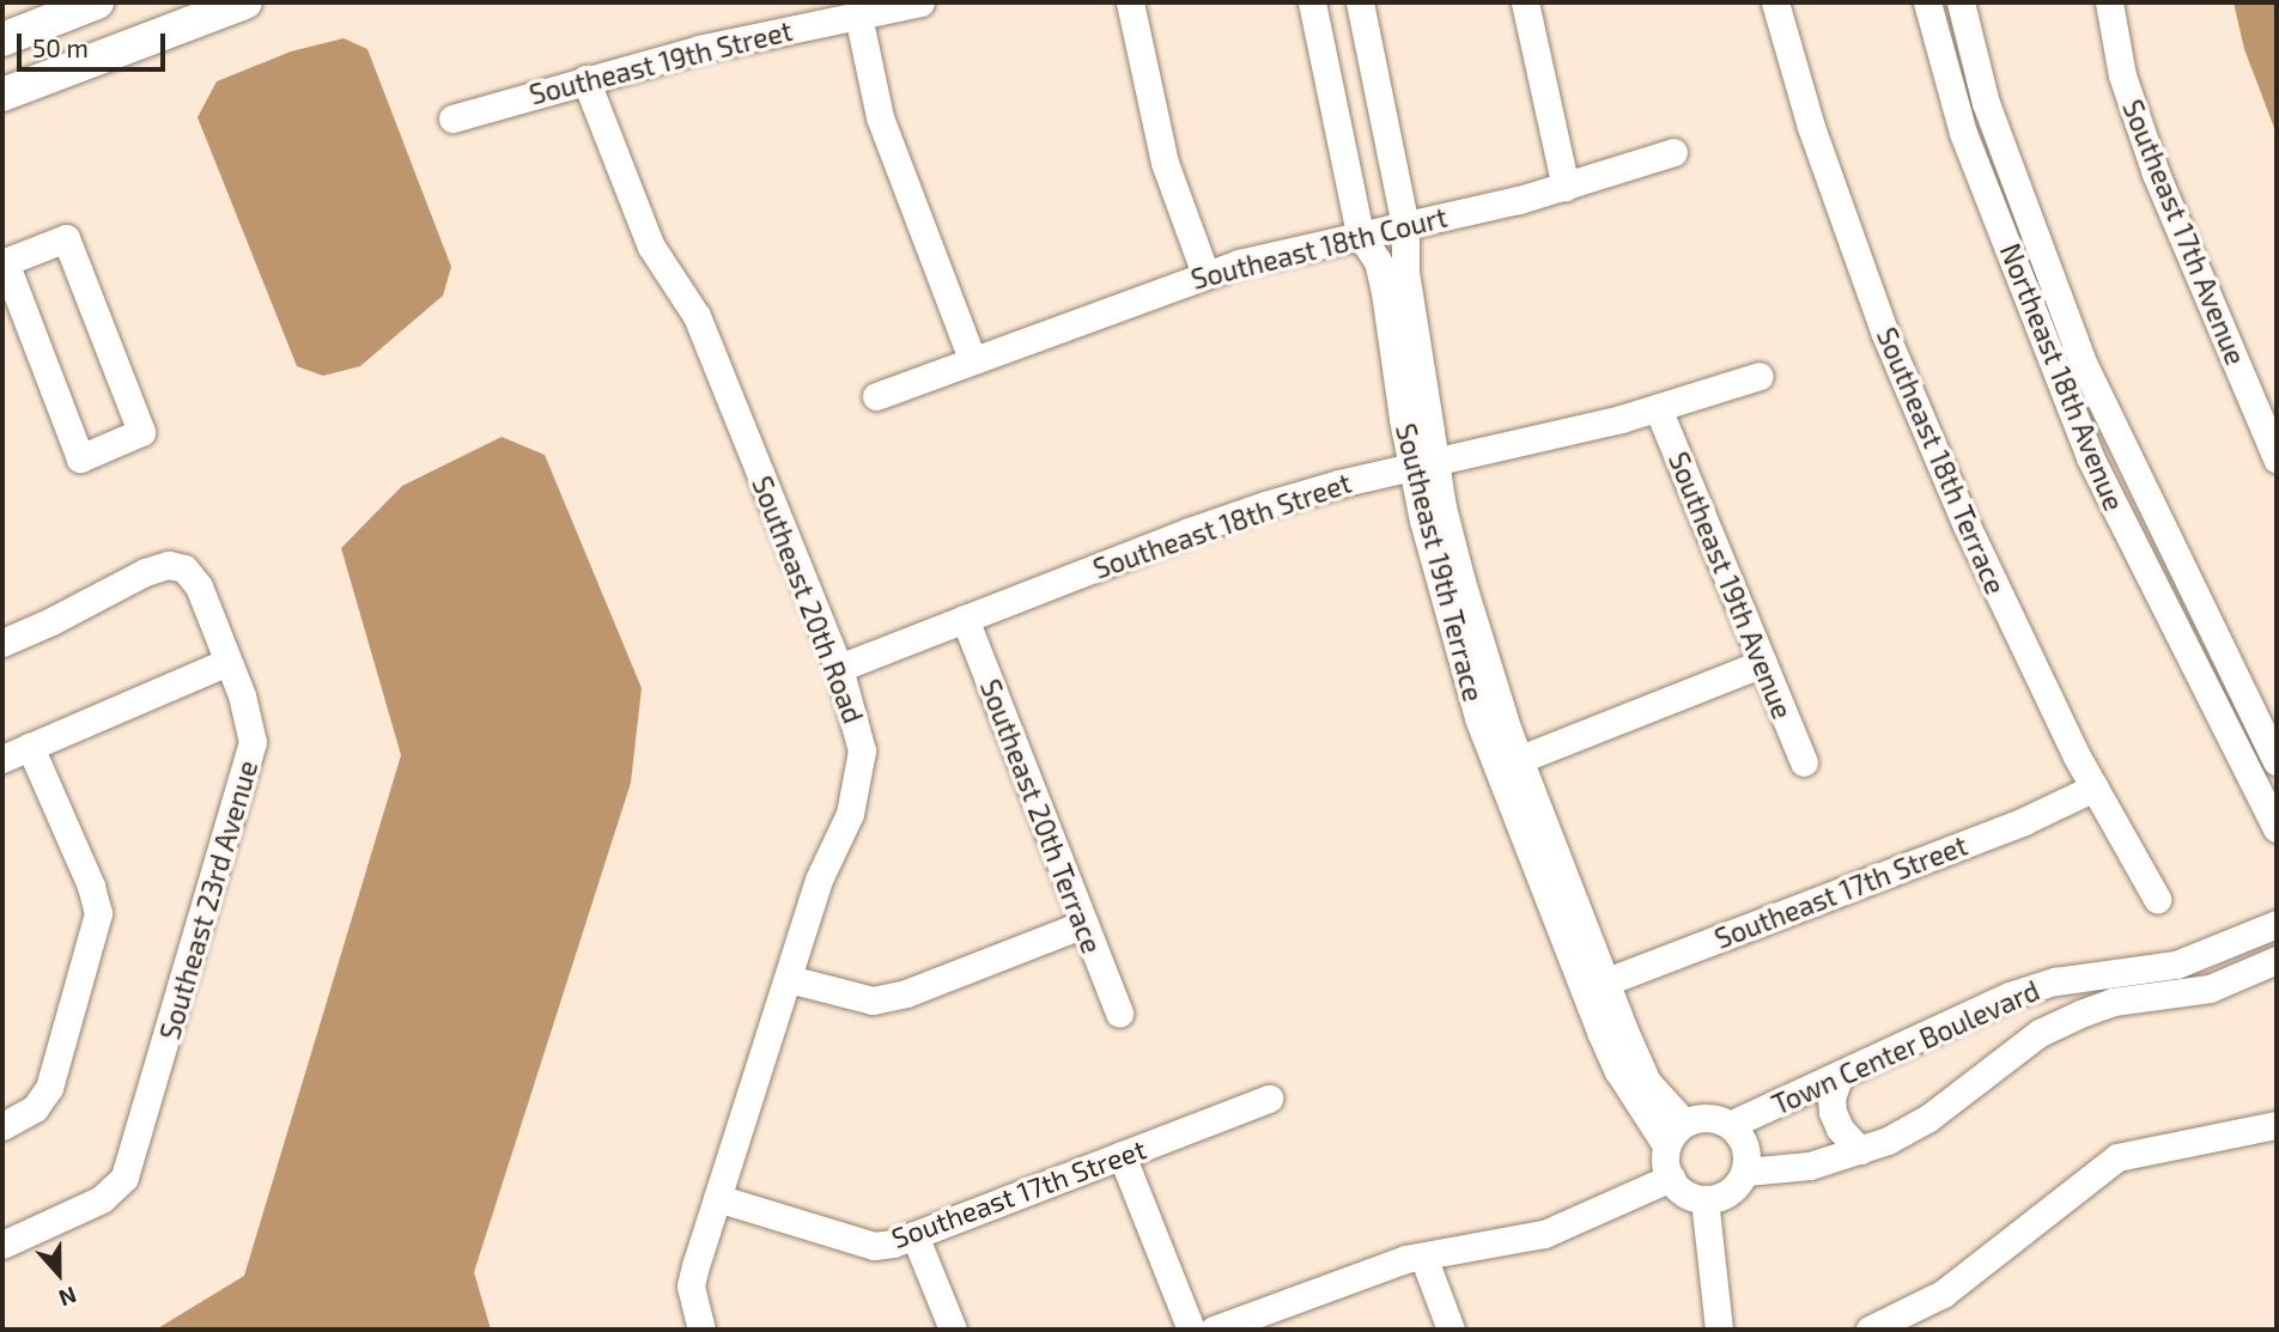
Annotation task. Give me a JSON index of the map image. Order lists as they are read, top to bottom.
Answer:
{
  "streets": {
    "street": [
      "Southeast 19th Street",
      "Southeast 17th Avenue",
      "Southeast 18th Court",
      "Northeast 18th Avenue",
      "Southeast 18th Terrace",
      "Southeast 18th Street",
      "Southeast 19th Terrace",
      "Southeast 19th Avenue",
      "Southeast 20th Road",
      "Southeast 20th Terrace",
      "Southeast 17th Street",
      "Southeast 23rd Avenue",
      "Town Center Boulevard"
    ]
  },
  "crossings": [
    ["Southeast 19th Street", "Southeast 20th Road"],
    ["Southeast 18th Court", "Southeast 19th Terrace"],
    ["Southeast 18th Terrace", "Southeast 17th Street"],
    ["Southeast 18th Street", "Southeast 19th Terrace"],
    ["Southeast 18th Street", "Southeast 19th Avenue"],
    ["Southeast 18th Street", "Southeast 20th Road"],
    ["Southeast 18th Street", "Southeast 20th Terrace"],
    ["Southeast 19th Terrace", "Southeast 17th Street"],
    ["Southeast 19th Terrace", "Town Center Boulevard"],
    ["Southeast 20th Road", "Southeast 17th Street"]
  ],
  "scale_bar": "50 m",
  "north": "bottom"
}
